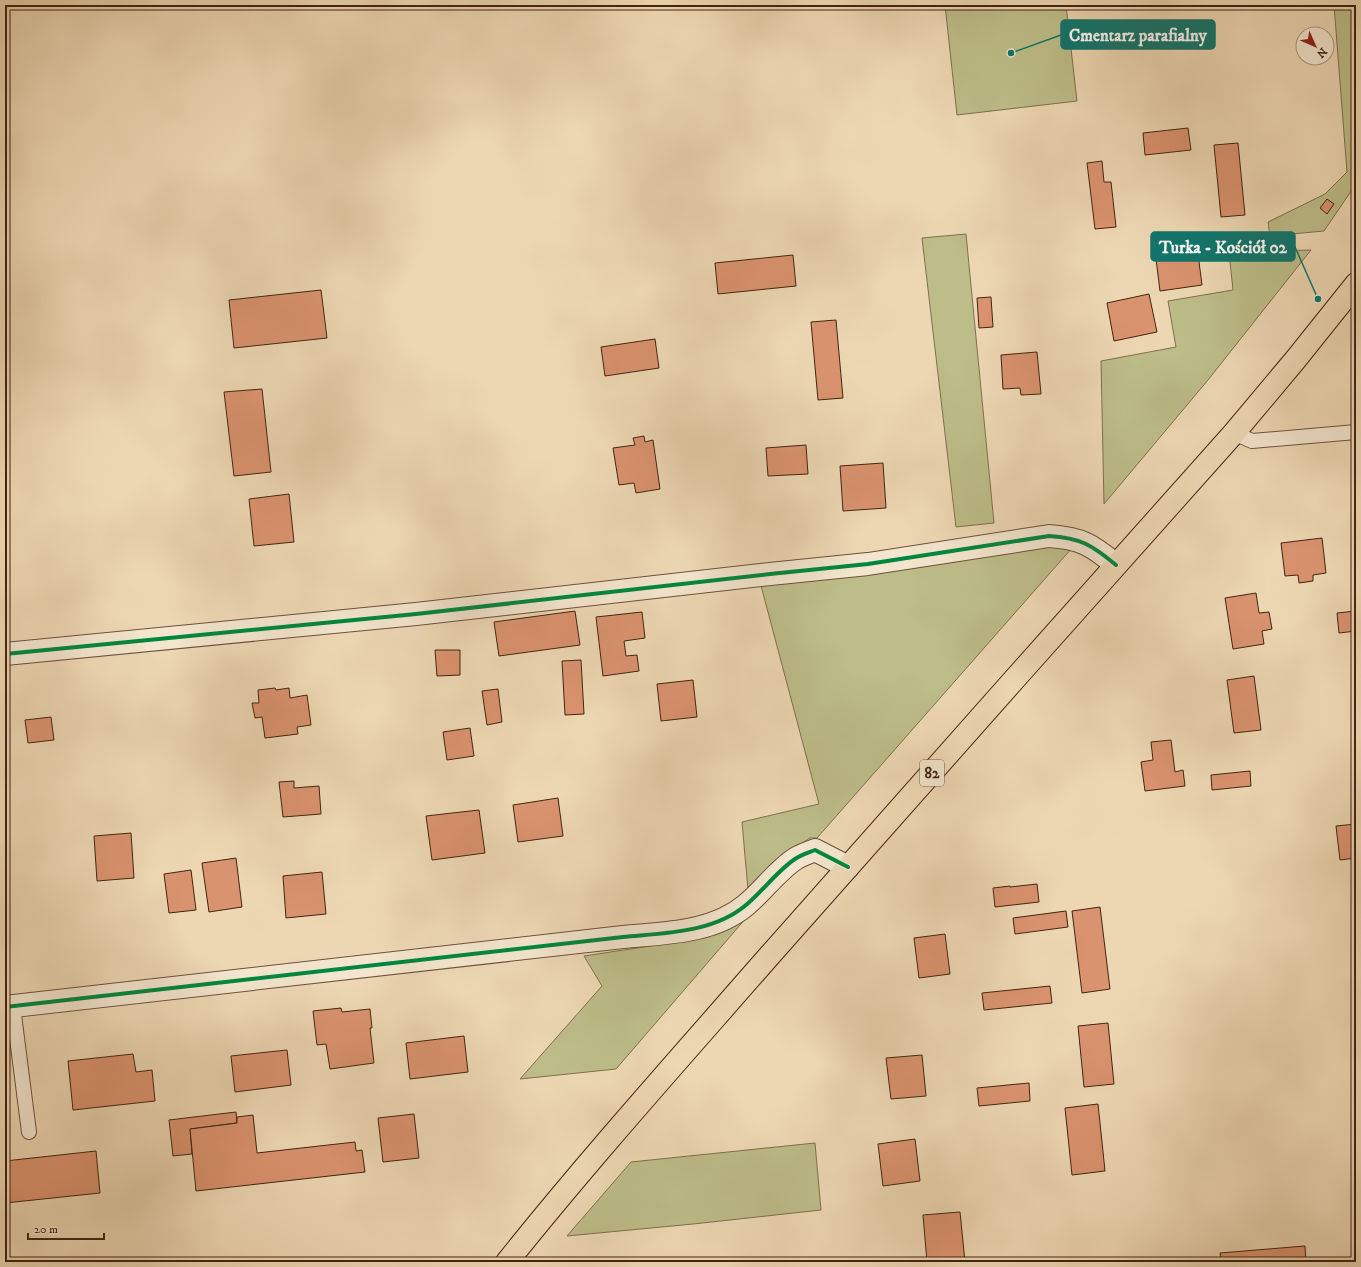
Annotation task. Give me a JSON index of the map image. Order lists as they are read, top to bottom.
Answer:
{
  "streets": {
    "main road": ["82"]
  },
  "places": ["Cmentarz parafialny", "Turka - Kościół 02"],
  "scale_bar": "20 m",
  "north": "bottom right"
}
